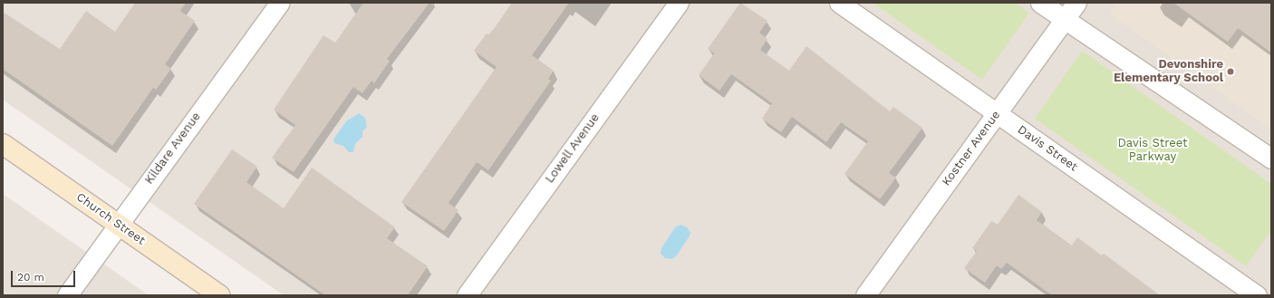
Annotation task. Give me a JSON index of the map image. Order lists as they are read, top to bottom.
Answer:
{
  "streets": {
    "street": [
      "Kildare Avenue",
      "Lowell Avenue",
      "Kostner Avenue",
      "Davis Street",
      "Church Street"
    ]
  },
  "crossings": [
    ["Kildare Avenue", "Church Street"],
    ["Kostner Avenue", "Davis Street"]
  ],
  "parks": ["Davis Street Parkway"],
  "places": ["Devonshire Elementary School"],
  "scale_bar": "20 m"
}
